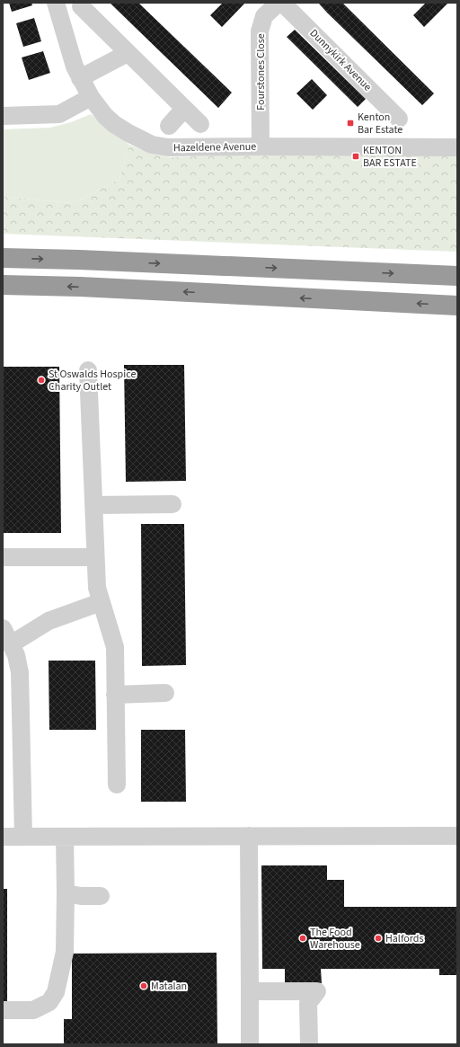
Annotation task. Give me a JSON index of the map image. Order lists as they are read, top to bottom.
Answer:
{
  "streets": {
    "street": ["Dunnykirk Avenue", "Fourstones Close", "Hazeldene Avenue"]
  },
  "crossings": [
    ["Fourstones Close", "Hazeldene Avenue"]
  ],
  "places": {
    "transit": ["Kenton Bar Estate", "KENTON BAR ESTATE"],
    "other": [
      "St Oswalds Hospice Charity Outlet",
      "The Food Warehouse",
      "Halfords",
      "Matalan"
    ]
  }
}
